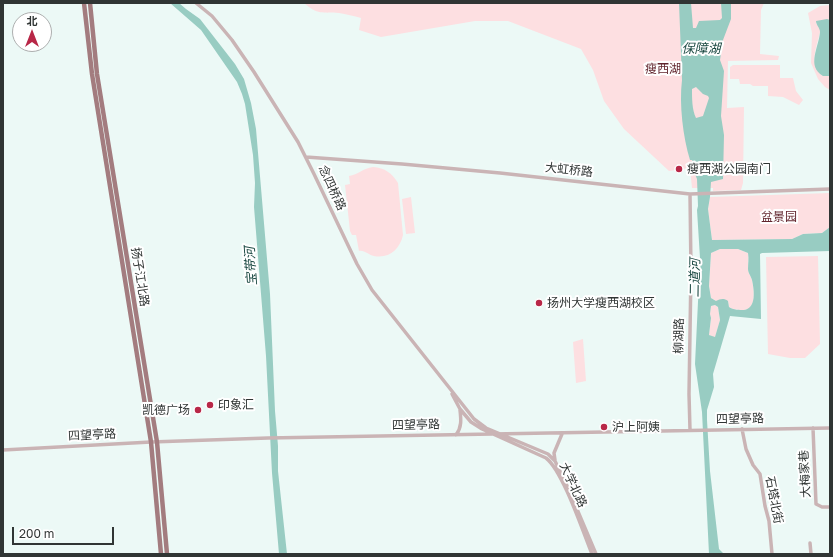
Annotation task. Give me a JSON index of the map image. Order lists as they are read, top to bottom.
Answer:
{
  "streets": {
    "main road": ["扬子江北路"],
    "street": [
      "大虹桥路",
      "念四桥路",
      "柳湖路",
      "四望亭路",
      "大梅家巷",
      "大学北路",
      "石塔北街"
    ]
  },
  "crossings": [
    ["大虹桥路", "念四桥路"],
    ["大虹桥路", "柳湖路"],
    ["念四桥路", "四望亭路"],
    ["念四桥路", "大学北路"],
    ["扬子江北路", "四望亭路"],
    ["柳湖路", "四望亭路"],
    ["四望亭路", "大梅家巷"],
    ["四望亭路", "大学北路"],
    ["四望亭路", "石塔北街"]
  ],
  "water": ["保障湖", "宝带河", "二道河"],
  "parks": ["瘦西湖", "盆景园"],
  "places": [
    "瘦西湖公园南门",
    "扬州大学瘦西湖校区",
    "印象汇",
    "凯德广场",
    "沪上阿姨"
  ],
  "scale_bar": "200 m",
  "north": "top"
}
